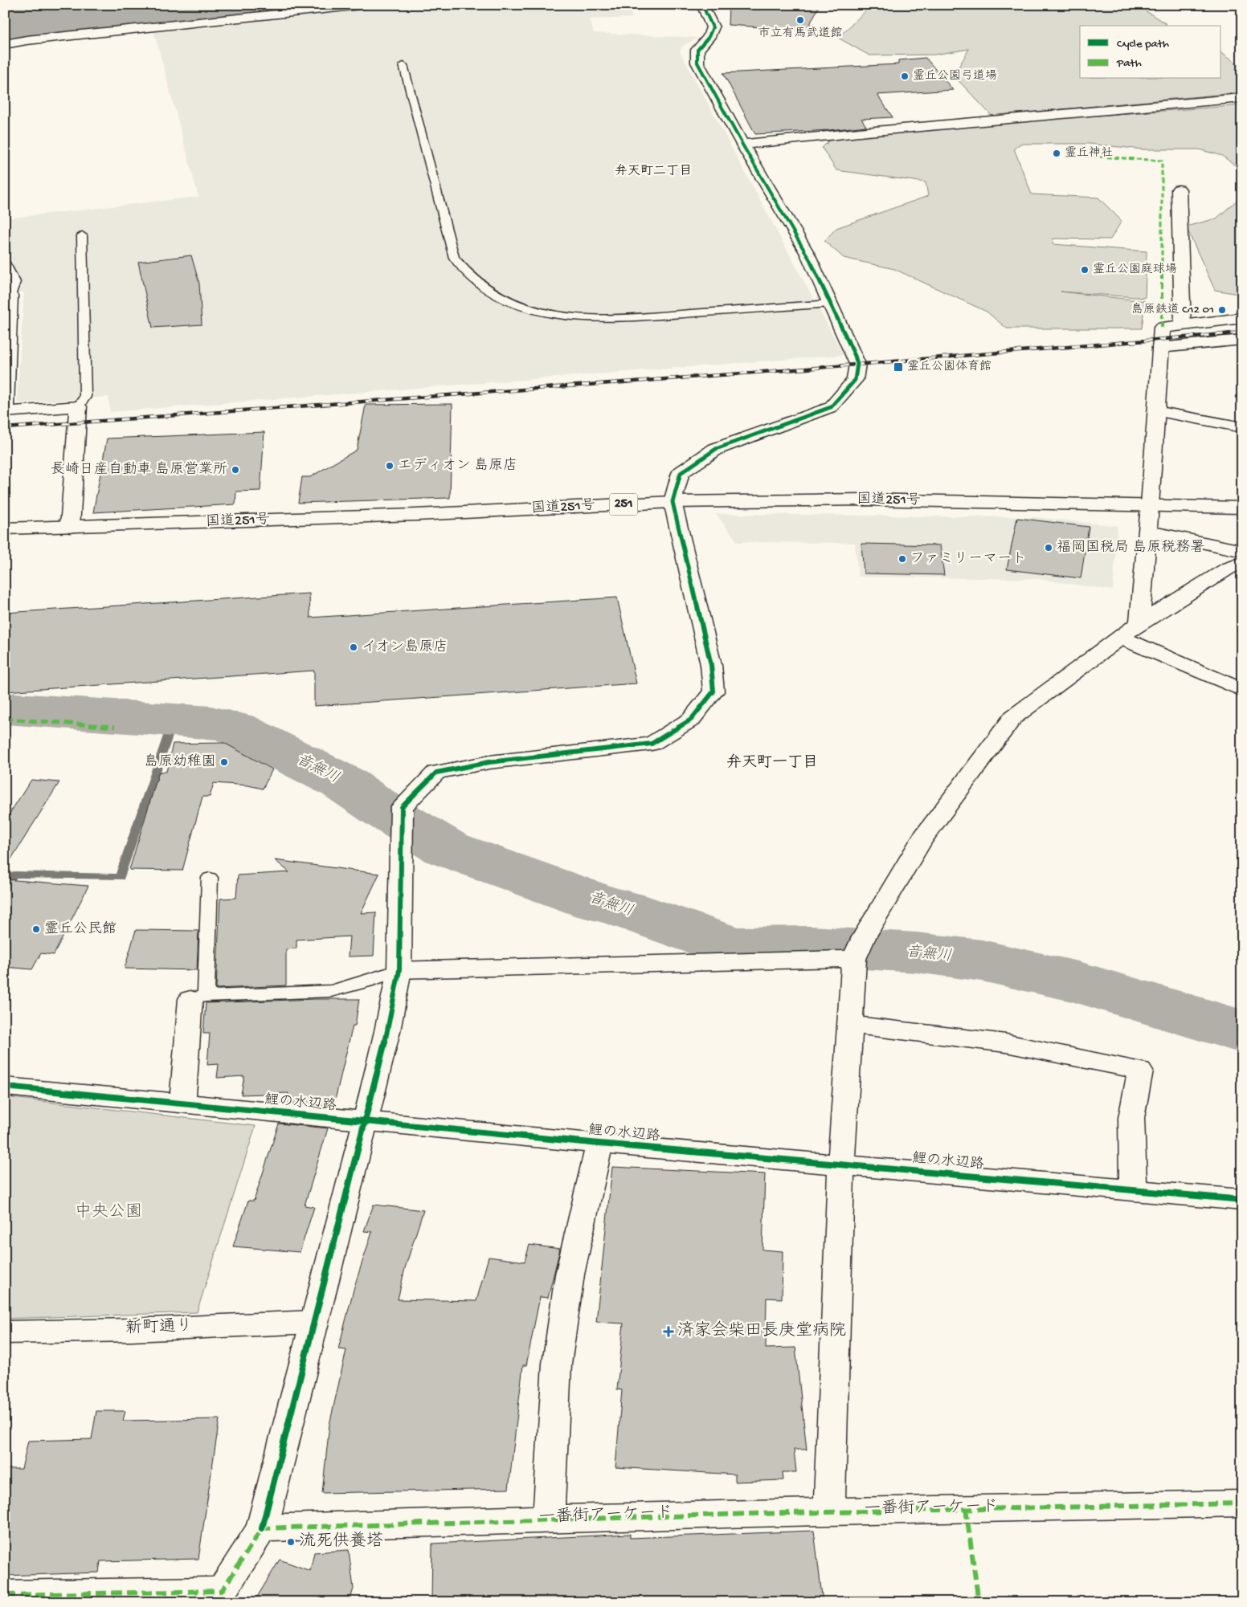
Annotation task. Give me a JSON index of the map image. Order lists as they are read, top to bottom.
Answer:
{
  "streets": {
    "main road": [
      "国道251号",
      "251",
      "鯉の水辺路",
      "新町通り",
      "一番街アーケード"
    ]
  },
  "districts": ["弁天町二丁目", "弁天町一丁目"],
  "water": ["音無川"],
  "parks": ["中央公園"],
  "places": {
    "other": [
      "市立有馬武道館",
      "霊丘公園弓道場",
      "霊丘神社",
      "霊丘公園庭球場",
      "島原鉄道 C12 01",
      "エディオン 島原店",
      "長崎日産自動車 島原営業所",
      "福岡国税局 島原税務署",
      "ファミリーマート",
      "イオン島原店",
      "島原幼稚園",
      "霊丘公民館",
      "流死供養塔"
    ],
    "transit": ["霊丘公園体育館"],
    "health": ["済家会柴田長庚堂病院"]
  },
  "legend": ["Cycle path", "Path"]
}
